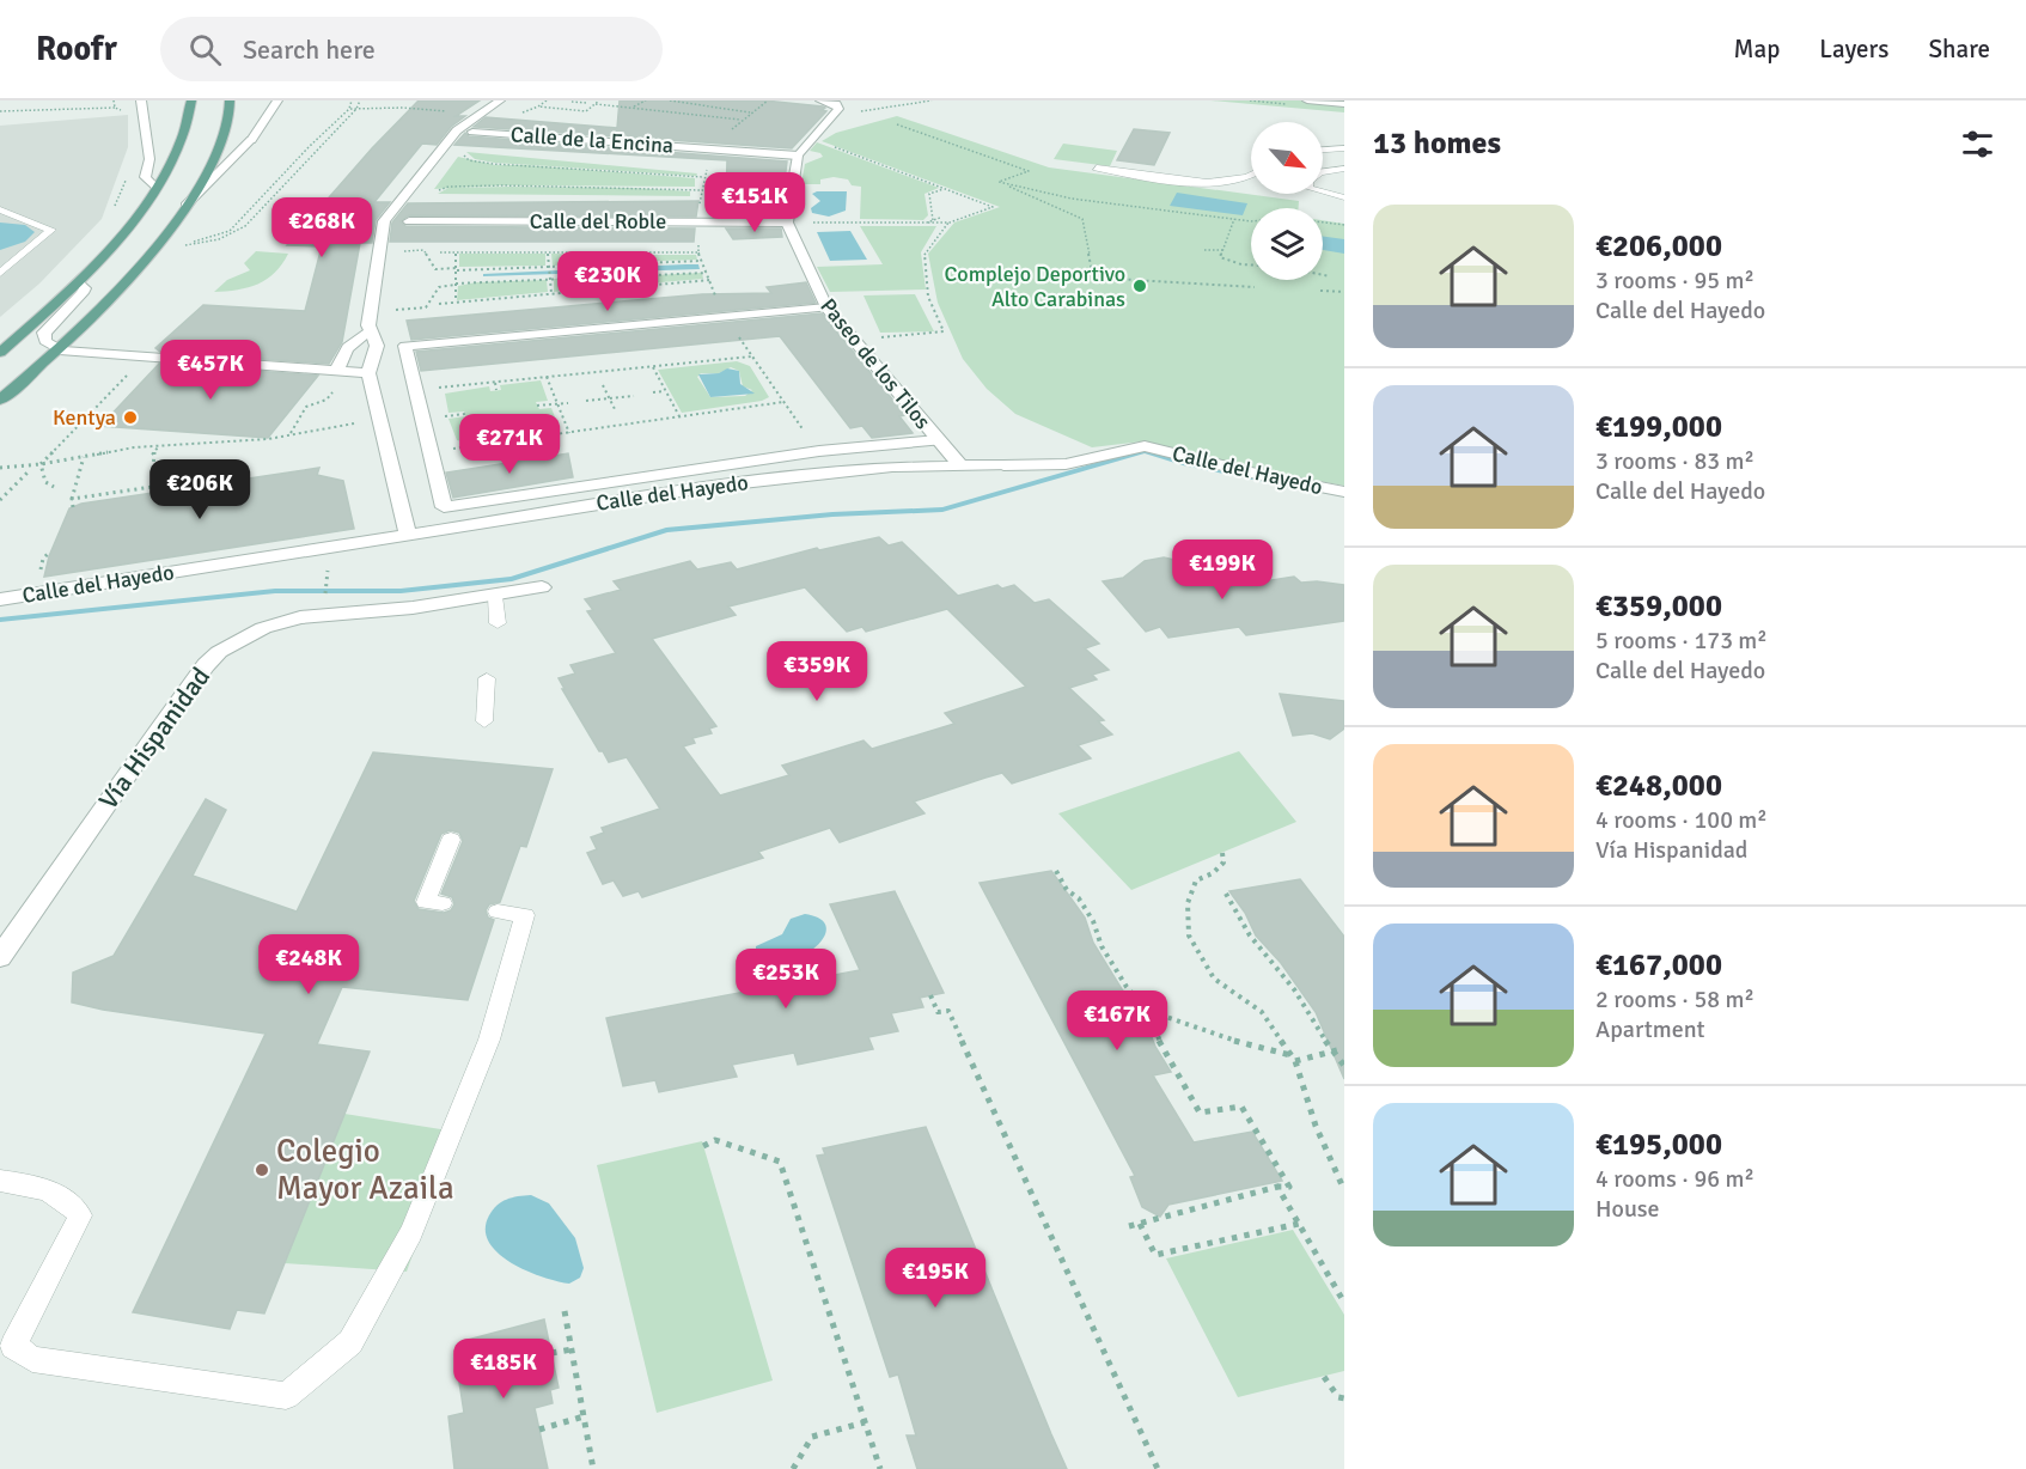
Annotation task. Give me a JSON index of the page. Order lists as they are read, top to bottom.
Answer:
{
  "streets": {
    "street": [
      "Calle de la Encina",
      "Calle del Roble",
      "Paseo de los Tilos",
      "Calle del Hayedo",
      "Vía Hispanidad"
    ]
  },
  "crossings": [
    ["Calle del Roble", "Paseo de los Tilos"],
    ["Paseo de los Tilos", "Calle del Hayedo"]
  ],
  "places": ["Complejo Deportivo Alto Carabinas", "Kentya", "Colegio Mayor Azaila"],
  "north": "bottom right",
  "page": {
    "header": "Roofr",
    "search": "Search here",
    "nav": ["Map", "Layers", "Share"],
    "heading": "13 homes",
    "price": [
      "€151K",
      "€268K",
      "€230K",
      "€457K",
      "€271K",
      "€206K",
      "€199K",
      "€359K",
      "€248K",
      "€253K",
      "€167K",
      "€195K",
      "€185K"
    ],
    "list": [
      {
        "name": "€206,000",
        "note": "3 rooms · 95 m² · Calle del Hayedo"
      },
      {
        "name": "€199,000",
        "note": "3 rooms · 83 m² · Calle del Hayedo"
      },
      {
        "name": "€359,000",
        "note": "5 rooms · 173 m² · Calle del Hayedo"
      },
      {
        "name": "€248,000",
        "note": "4 rooms · 100 m² · Vía Hispanidad"
      },
      {
        "name": "€167,000",
        "note": "2 rooms · 58 m² · Apartment"
      },
      {
        "name": "€195,000",
        "note": "4 rooms · 96 m² · House"
      }
    ]
  }
}
